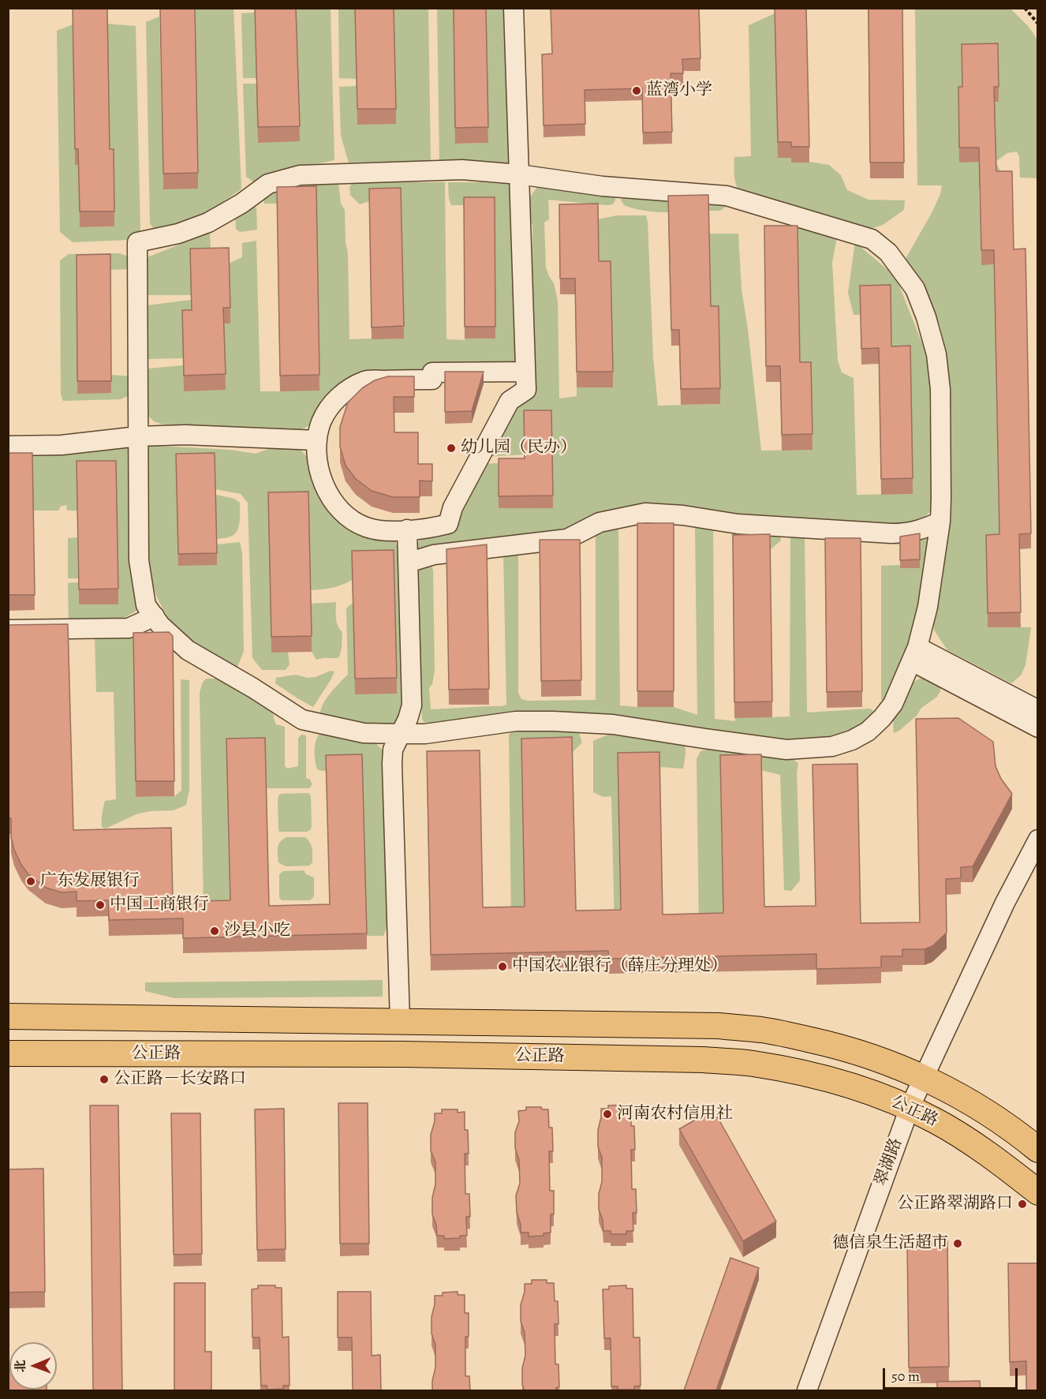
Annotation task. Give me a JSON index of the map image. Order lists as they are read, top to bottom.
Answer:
{
  "streets": {
    "main road": ["公正路"],
    "street": ["翠湖路"]
  },
  "crossings": [
    ["公正路", "翠湖路"]
  ],
  "places": [
    "蓝湾小学",
    "幼儿园（民办）",
    "广东发展银行",
    "中国工商银行",
    "沙县小吃",
    "中国农业银行（薛庄分理处）",
    "公正路－长安路口",
    "河南农村信用社",
    "公正路翠湖路口",
    "德信泉生活超市"
  ],
  "scale_bar": "50 m",
  "north": "left"
}
